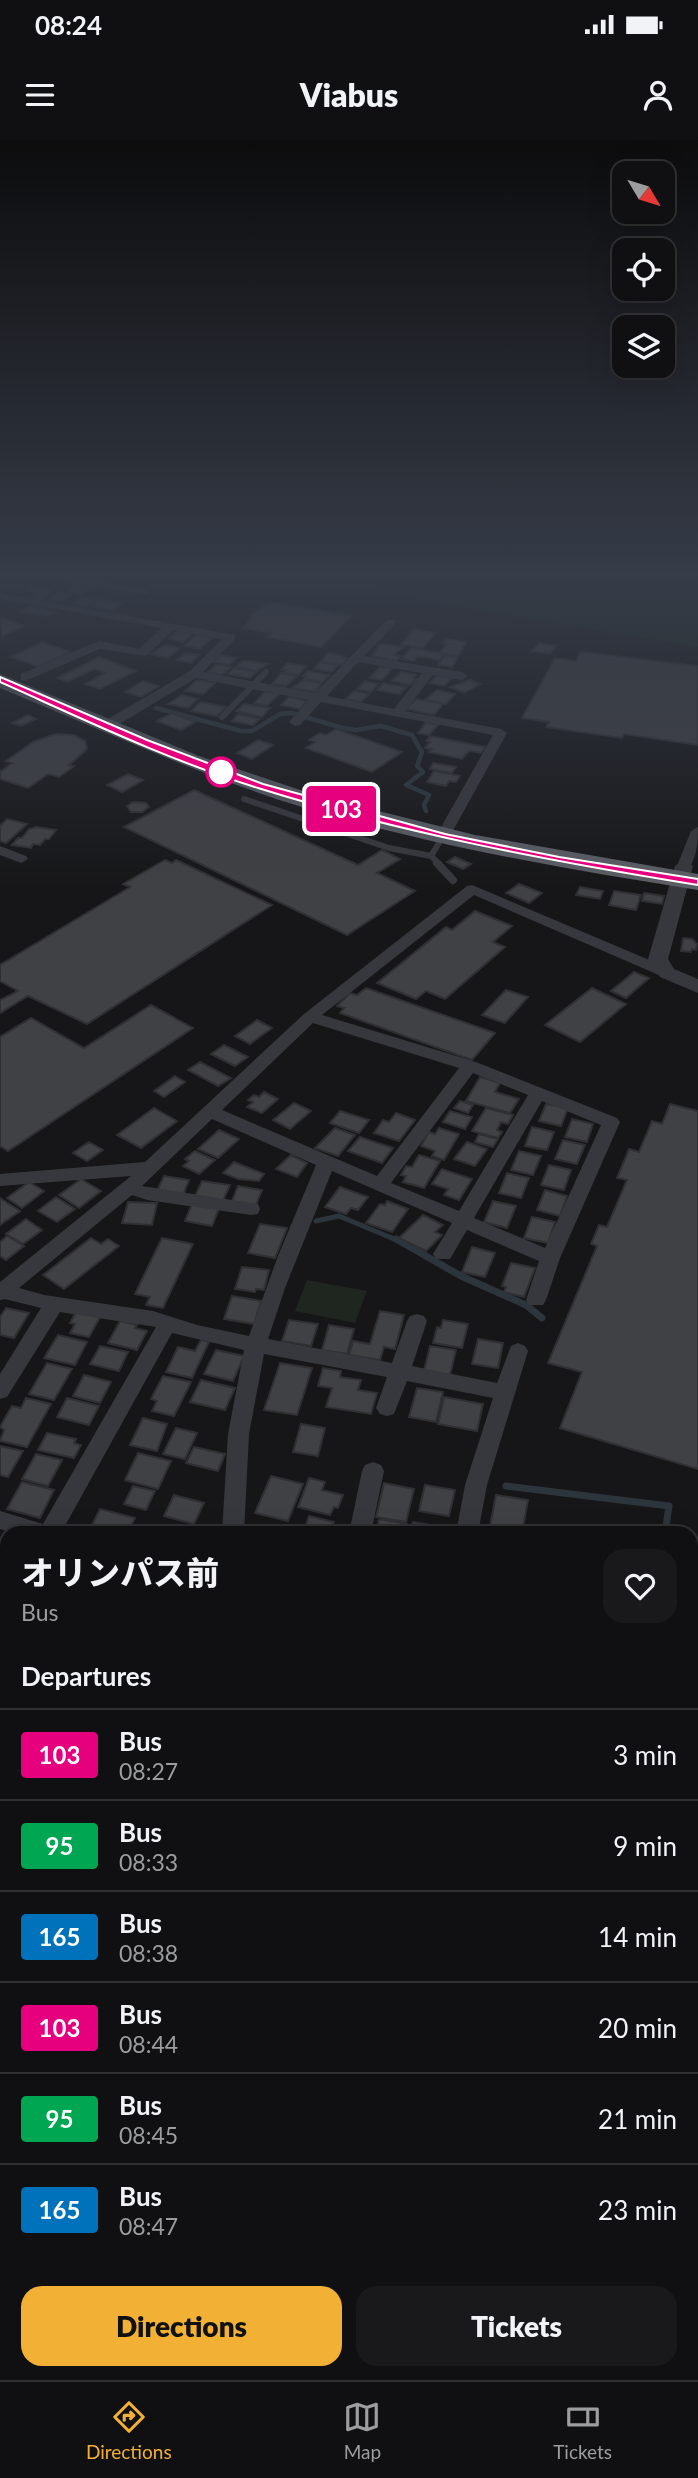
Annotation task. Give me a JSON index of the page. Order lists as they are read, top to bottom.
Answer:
{
  "lines": ["bus line 103"],
  "north": "bottom right",
  "page": {
    "status": "08:24",
    "header": "Viabus",
    "on_map": "103",
    "heading": [
      ["オリンパス前", "Bus"],
      "Departures"
    ],
    "list": [
      {
        "mark": "103",
        "name": "Bus",
        "note": "08:27",
        "value": "3 min"
      },
      {
        "mark": "95",
        "name": "Bus",
        "note": "08:33",
        "value": "9 min"
      },
      {
        "mark": "165",
        "name": "Bus",
        "note": "08:38",
        "value": "14 min"
      },
      {
        "mark": "103",
        "name": "Bus",
        "note": "08:44",
        "value": "20 min"
      },
      {
        "mark": "95",
        "name": "Bus",
        "note": "08:45",
        "value": "21 min"
      },
      {
        "mark": "165",
        "name": "Bus",
        "note": "08:47",
        "value": "23 min"
      }
    ],
    "buttons": ["Directions", "Tickets"],
    "tabs": ["Directions", "Map", "Tickets"]
  }
}
